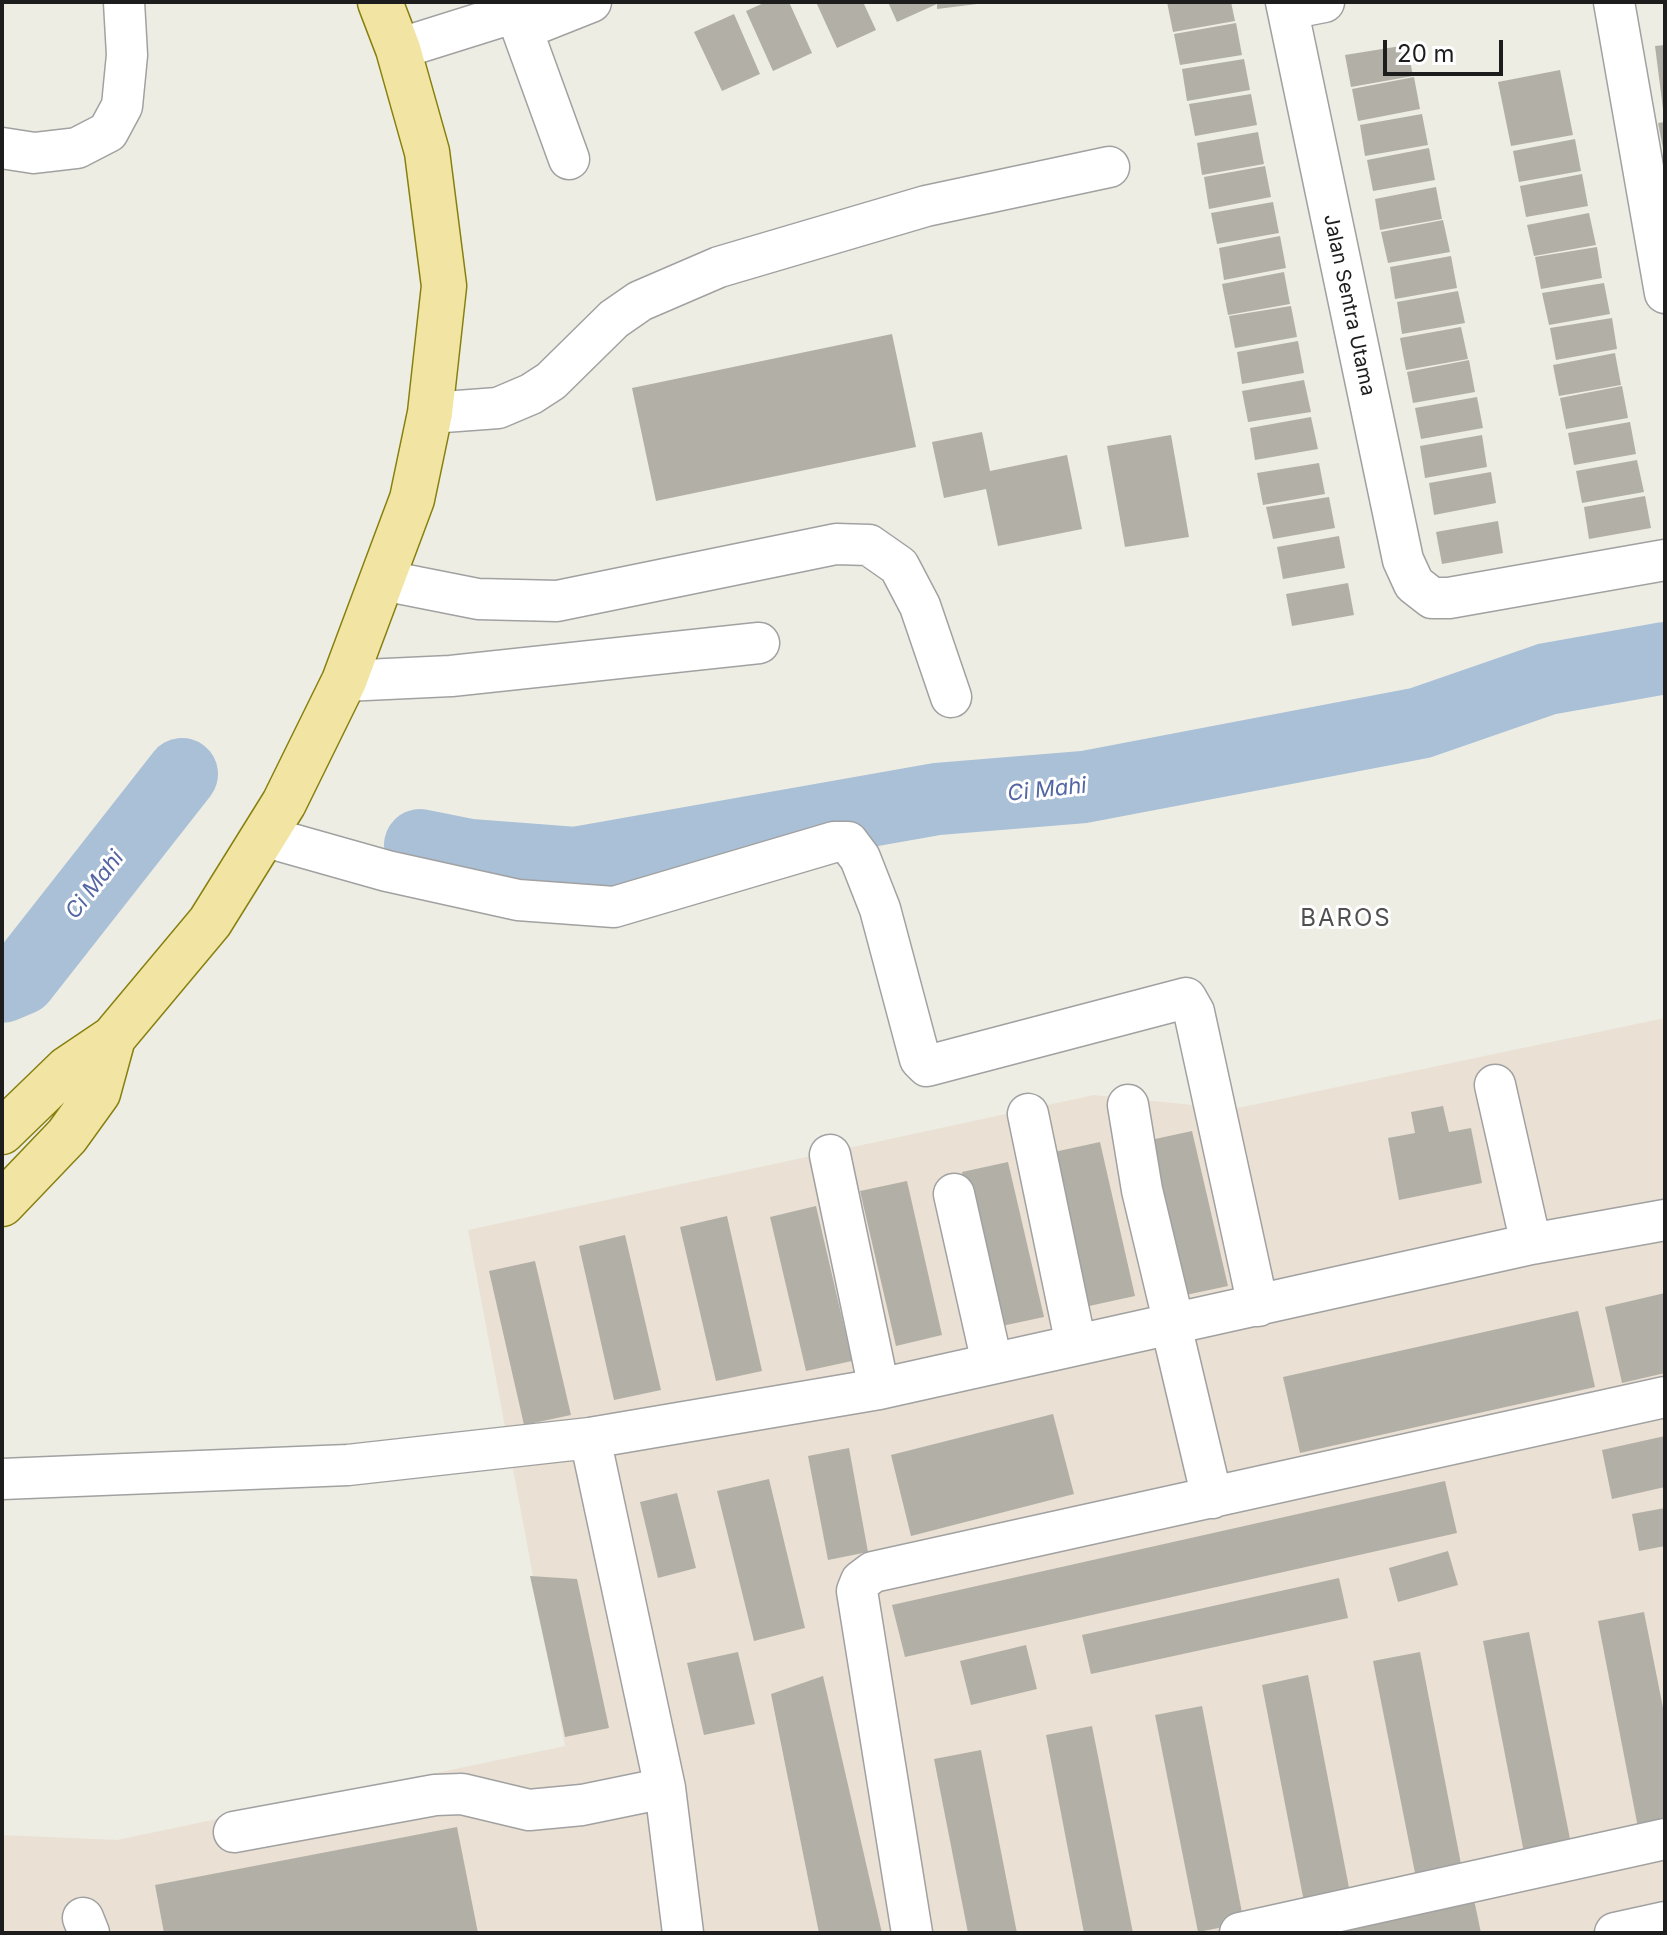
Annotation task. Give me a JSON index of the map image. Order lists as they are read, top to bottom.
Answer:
{
  "streets": {
    "street": ["Jalan Sentra Utama"]
  },
  "districts": ["BAROS"],
  "water": ["Ci Mahi"],
  "scale_bar": "20 m"
}
